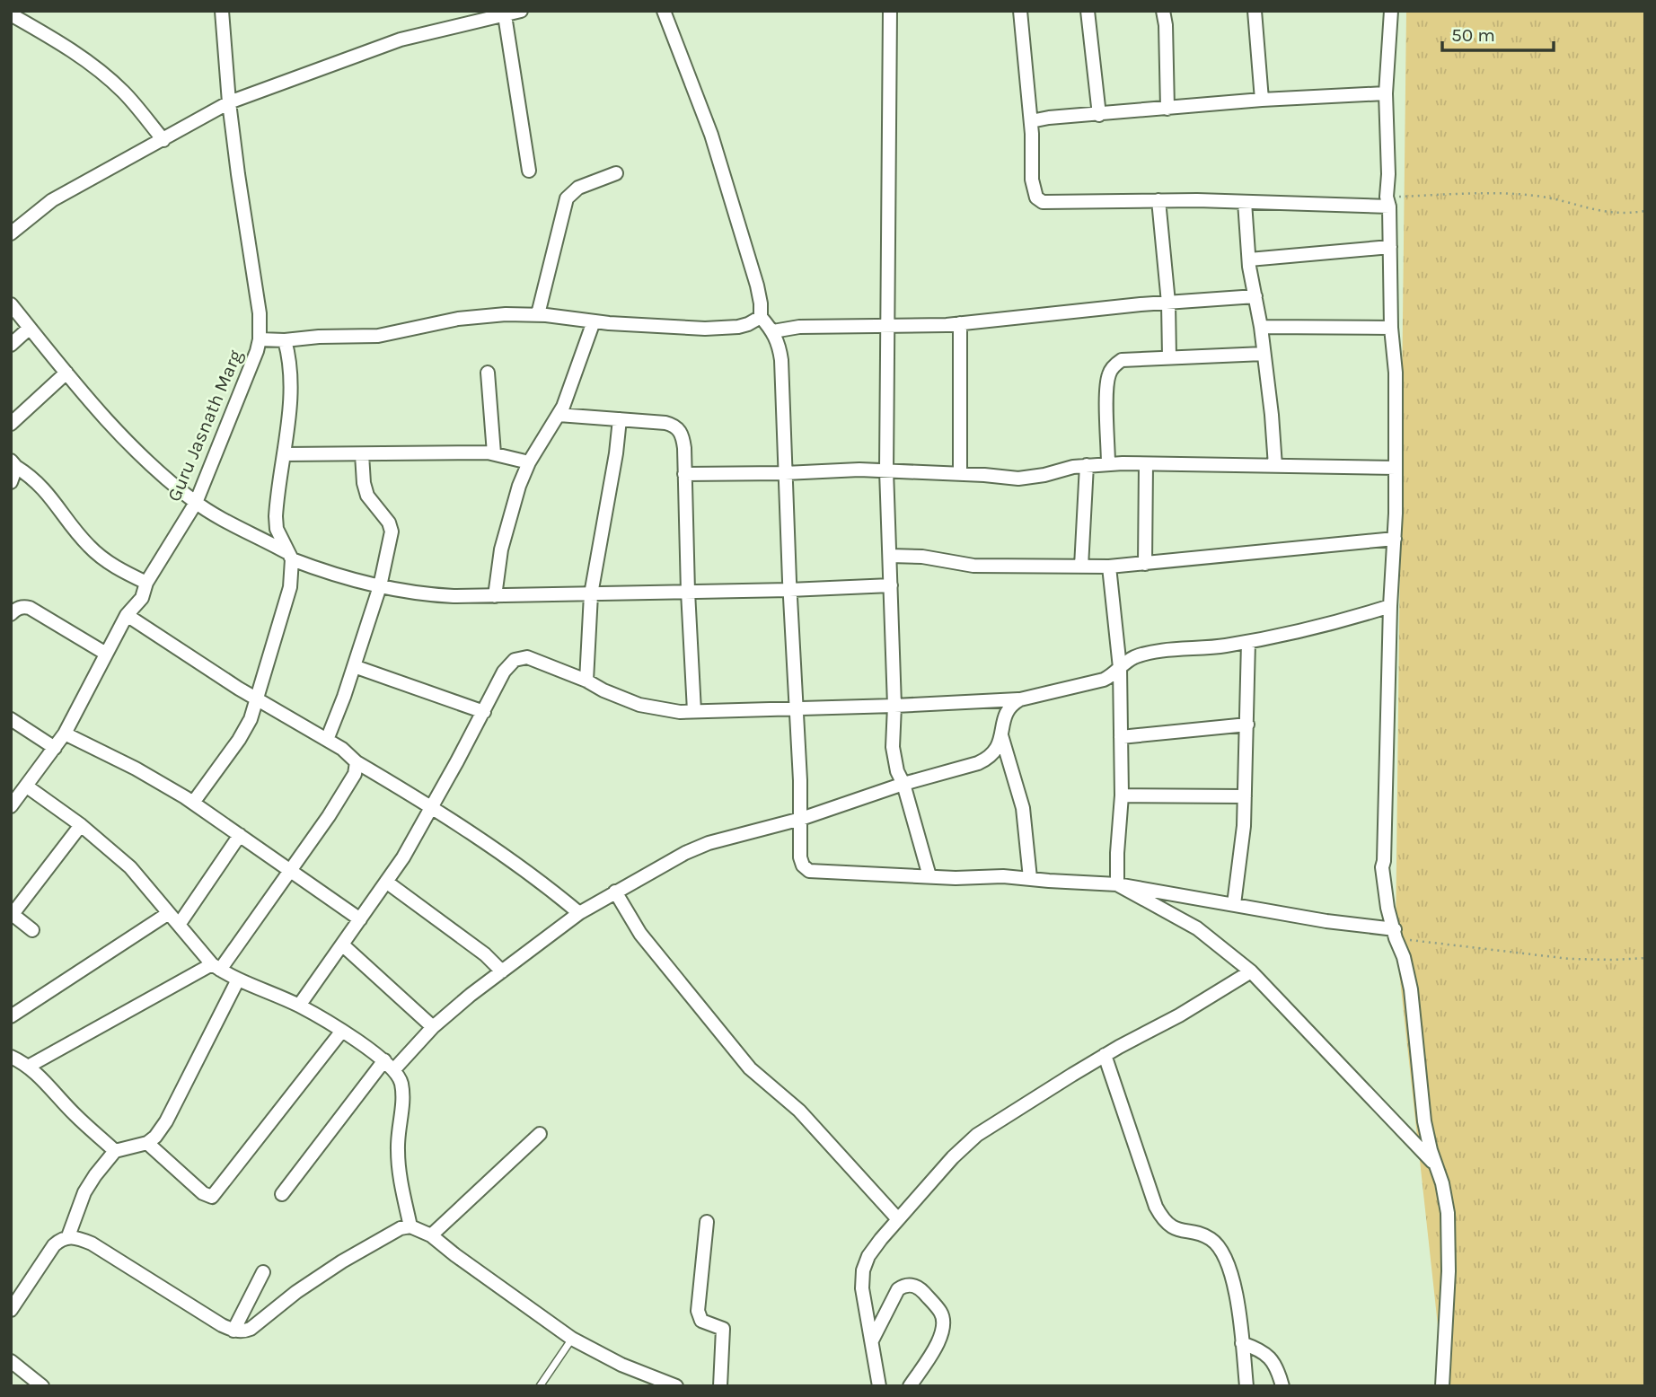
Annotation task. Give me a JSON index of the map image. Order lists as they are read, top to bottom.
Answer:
{
  "streets": {
    "street": ["Guru Jasnath Marg"]
  },
  "scale_bar": "50 m"
}
